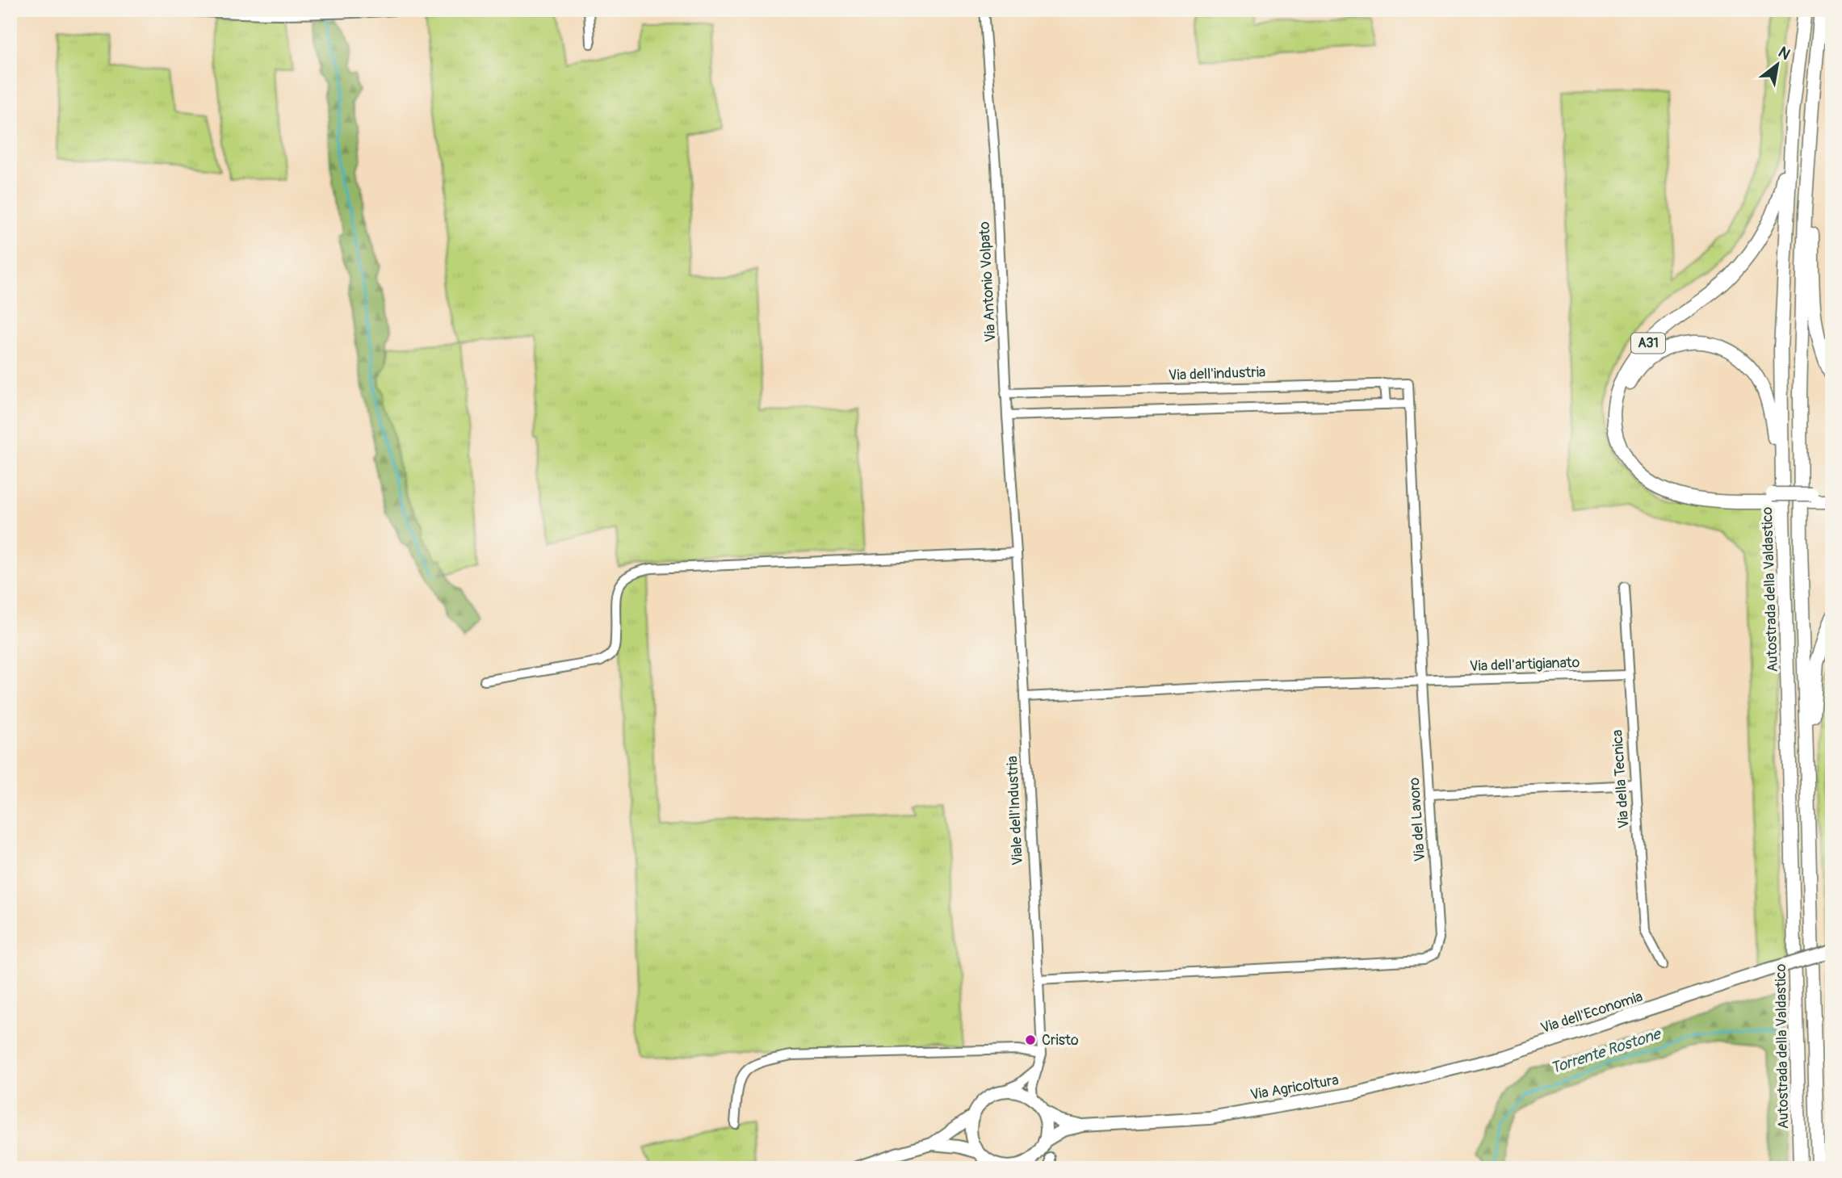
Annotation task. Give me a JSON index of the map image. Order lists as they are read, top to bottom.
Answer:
{
  "streets": {
    "highway": ["A31", "Autostrada della Valdastico"],
    "main road": ["Via dell'Economia", "Via Agricoltura"],
    "street": [
      "Via Antonio Volpato",
      "Via dell'industria",
      "Via dell'artigianato",
      "Via della Tecnica",
      "Viale dell'Industria",
      "Via del Lavoro"
    ]
  },
  "crossings": [
    ["Via Antonio Volpato", "Via dell'industria"],
    ["Via Antonio Volpato", "Viale dell'Industria"],
    ["A31", "Autostrada della Valdastico"],
    ["Via dell'industria", "Via dell'artigianato"],
    ["Via dell'industria", "Via del Lavoro"],
    ["Via dell'artigianato", "Via della Tecnica"],
    ["Via dell'artigianato", "Via del Lavoro"],
    ["Viale dell'Industria", "Via del Lavoro"],
    ["Viale dell'Industria", "Via Agricoltura"],
    ["Via dell'Economia", "Via Agricoltura"]
  ],
  "water": ["Torrente Rostone"],
  "places": ["Cristo"],
  "north": "top right"
}
